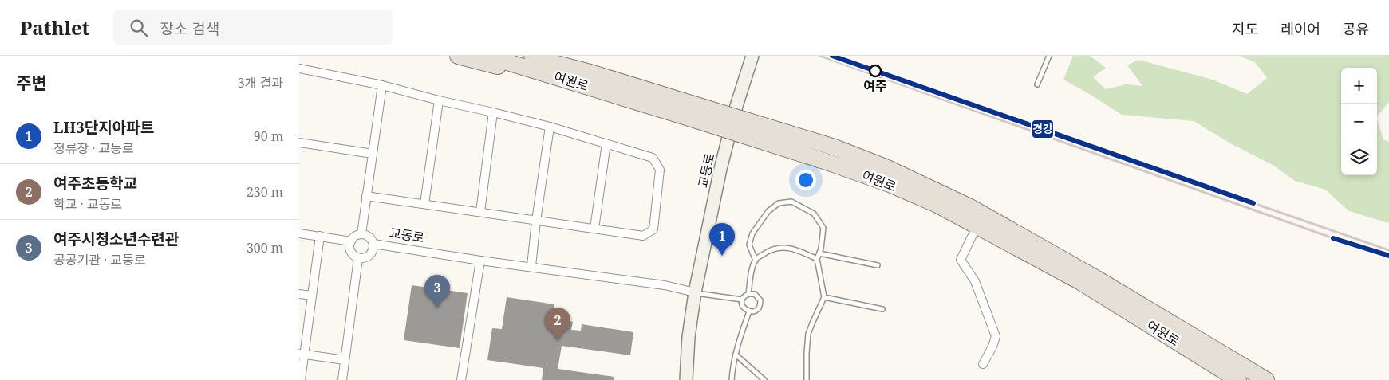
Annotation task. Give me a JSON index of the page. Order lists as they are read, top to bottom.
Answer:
{
  "streets": {
    "highway": ["여원로"],
    "street": ["교동로"]
  },
  "places": ["여주"],
  "lines": ["transit line 경강"],
  "page": {
    "header": "Pathlet",
    "search": "장소 검색",
    "nav": ["지도", "레이어", "공유"],
    "heading": ["주변", "3개 결과"],
    "map_buttons": ["+", "−"],
    "list": [
      {
        "mark": "1",
        "name": "LH3단지아파트",
        "note": "정류장 · 교동로",
        "value": "90 m"
      },
      {
        "mark": "2",
        "name": "여주초등학교",
        "note": "학교 · 교동로",
        "value": "230 m"
      },
      {
        "mark": "3",
        "name": "여주시청소년수련관",
        "note": "공공기관 · 교동로",
        "value": "300 m"
      }
    ],
    "pins": ["1", "3", "2"]
  }
}
